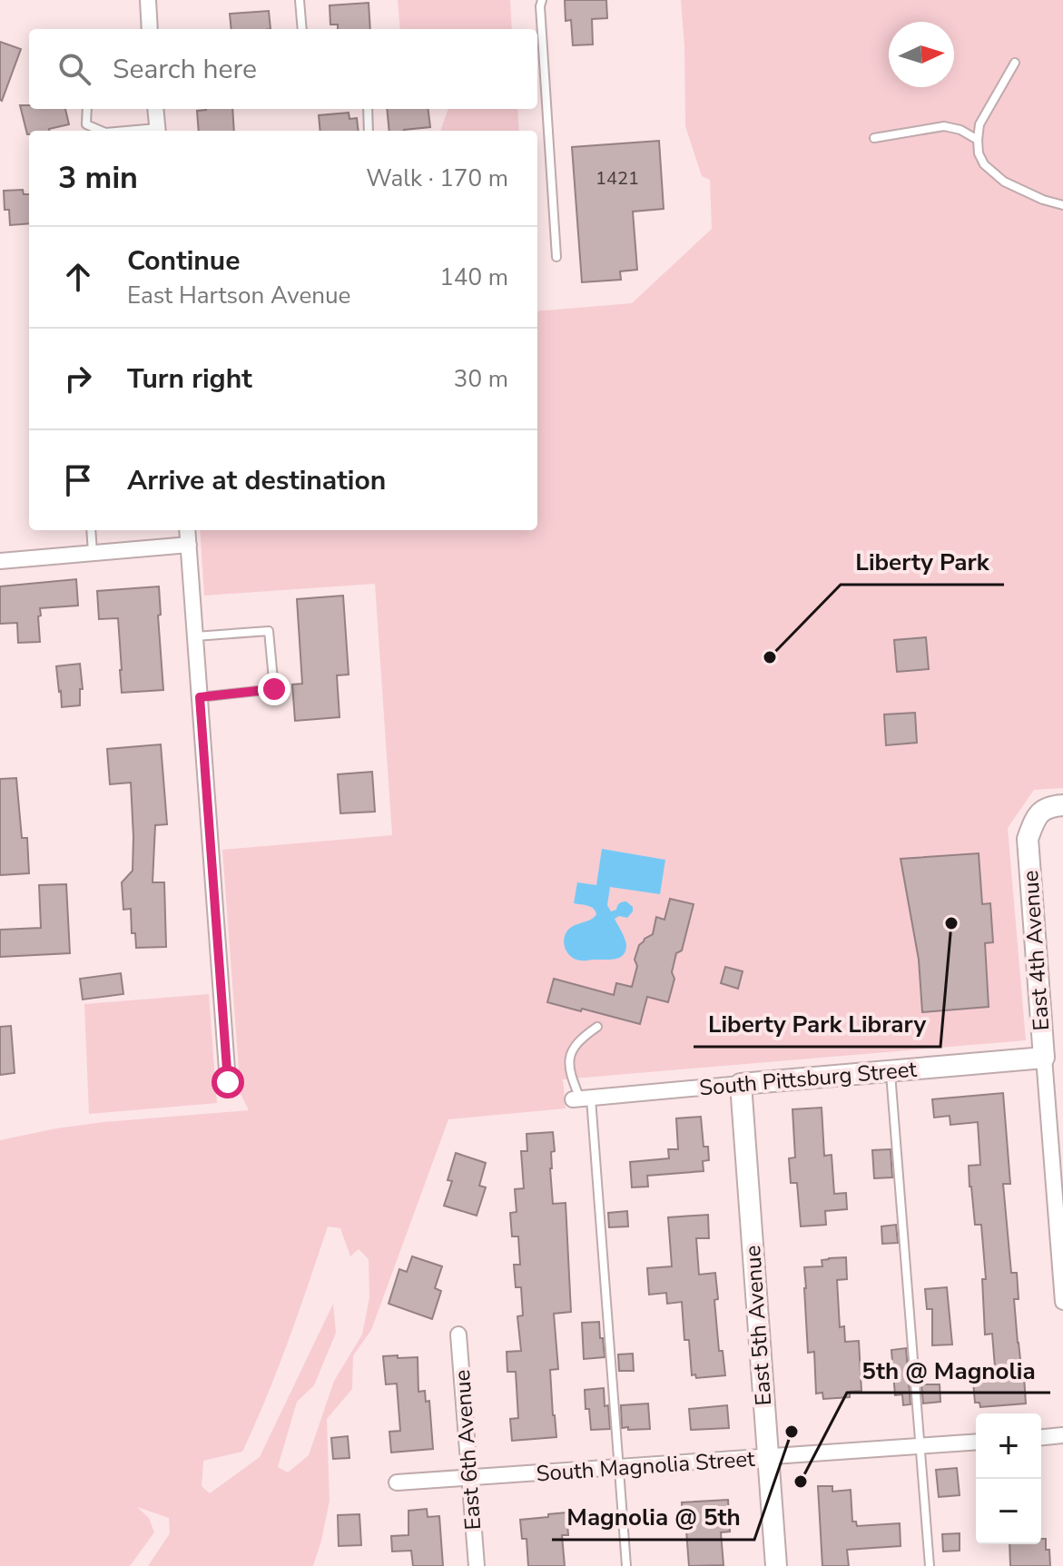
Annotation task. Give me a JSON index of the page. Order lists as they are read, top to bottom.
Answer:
{
  "streets": {
    "street": [
      "East 4th Avenue",
      "South Pittsburg Street",
      "East 5th Avenue",
      "East 6th Avenue",
      "South Magnolia Street"
    ]
  },
  "crossings": [
    ["East 4th Avenue", "South Pittsburg Street"],
    ["South Pittsburg Street", "East 5th Avenue"],
    ["East 5th Avenue", "South Magnolia Street"],
    ["East 6th Avenue", "South Magnolia Street"]
  ],
  "places": [
    "Liberty Park",
    "Liberty Park Library",
    "Magnolia @ 5th",
    "5th @ Magnolia"
  ],
  "house_numbers": ["1421"],
  "north": "right",
  "page": {
    "search": "Search here",
    "heading": ["3 min", "Walk · 170 m"],
    "list": [
      ["Continue", "East Hartson Avenue", "140 m"],
      ["Turn right", "30 m"],
      "Arrive at destination"
    ],
    "map_buttons": ["+", "−"]
  }
}
